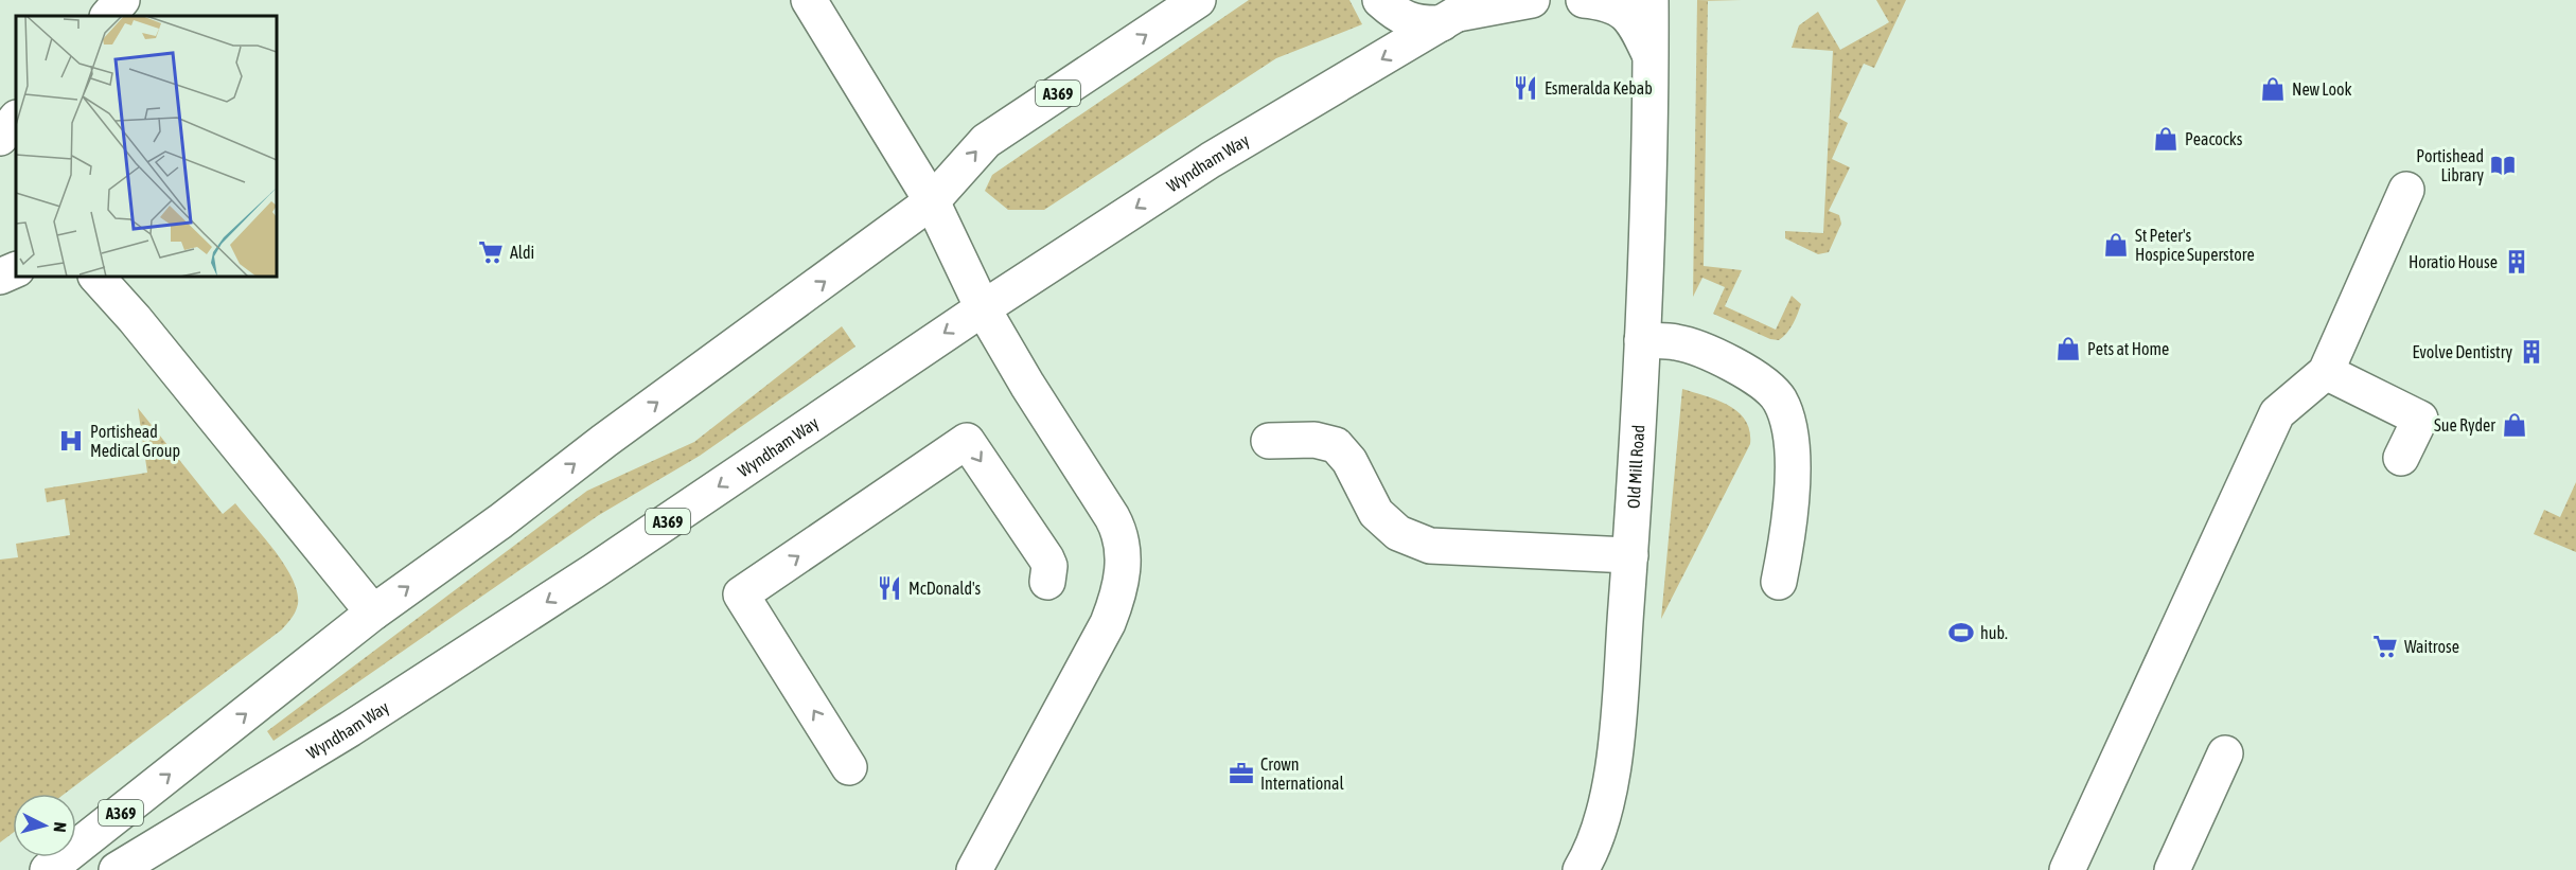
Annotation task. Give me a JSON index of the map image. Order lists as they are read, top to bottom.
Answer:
{
  "streets": {
    "main road": ["A369", "Wyndham Way", "Old Mill Road"]
  },
  "places": {
    "restaurant": ["Esmeralda Kebab", "McDonald's"],
    "shop": [
      "New Look",
      "Peacocks",
      "St Peter's Hospice Superstore",
      "Pets at Home",
      "Sue Ryder"
    ],
    "library": ["Portishead Library"],
    "supermarket": ["Aldi", "Waitrose"],
    "building": ["Horatio House", "Evolve Dentistry"],
    "hospital": ["Portishead Medical Group"],
    "sports": ["hub."],
    "office": ["Crown International"]
  },
  "north": "right"
}
